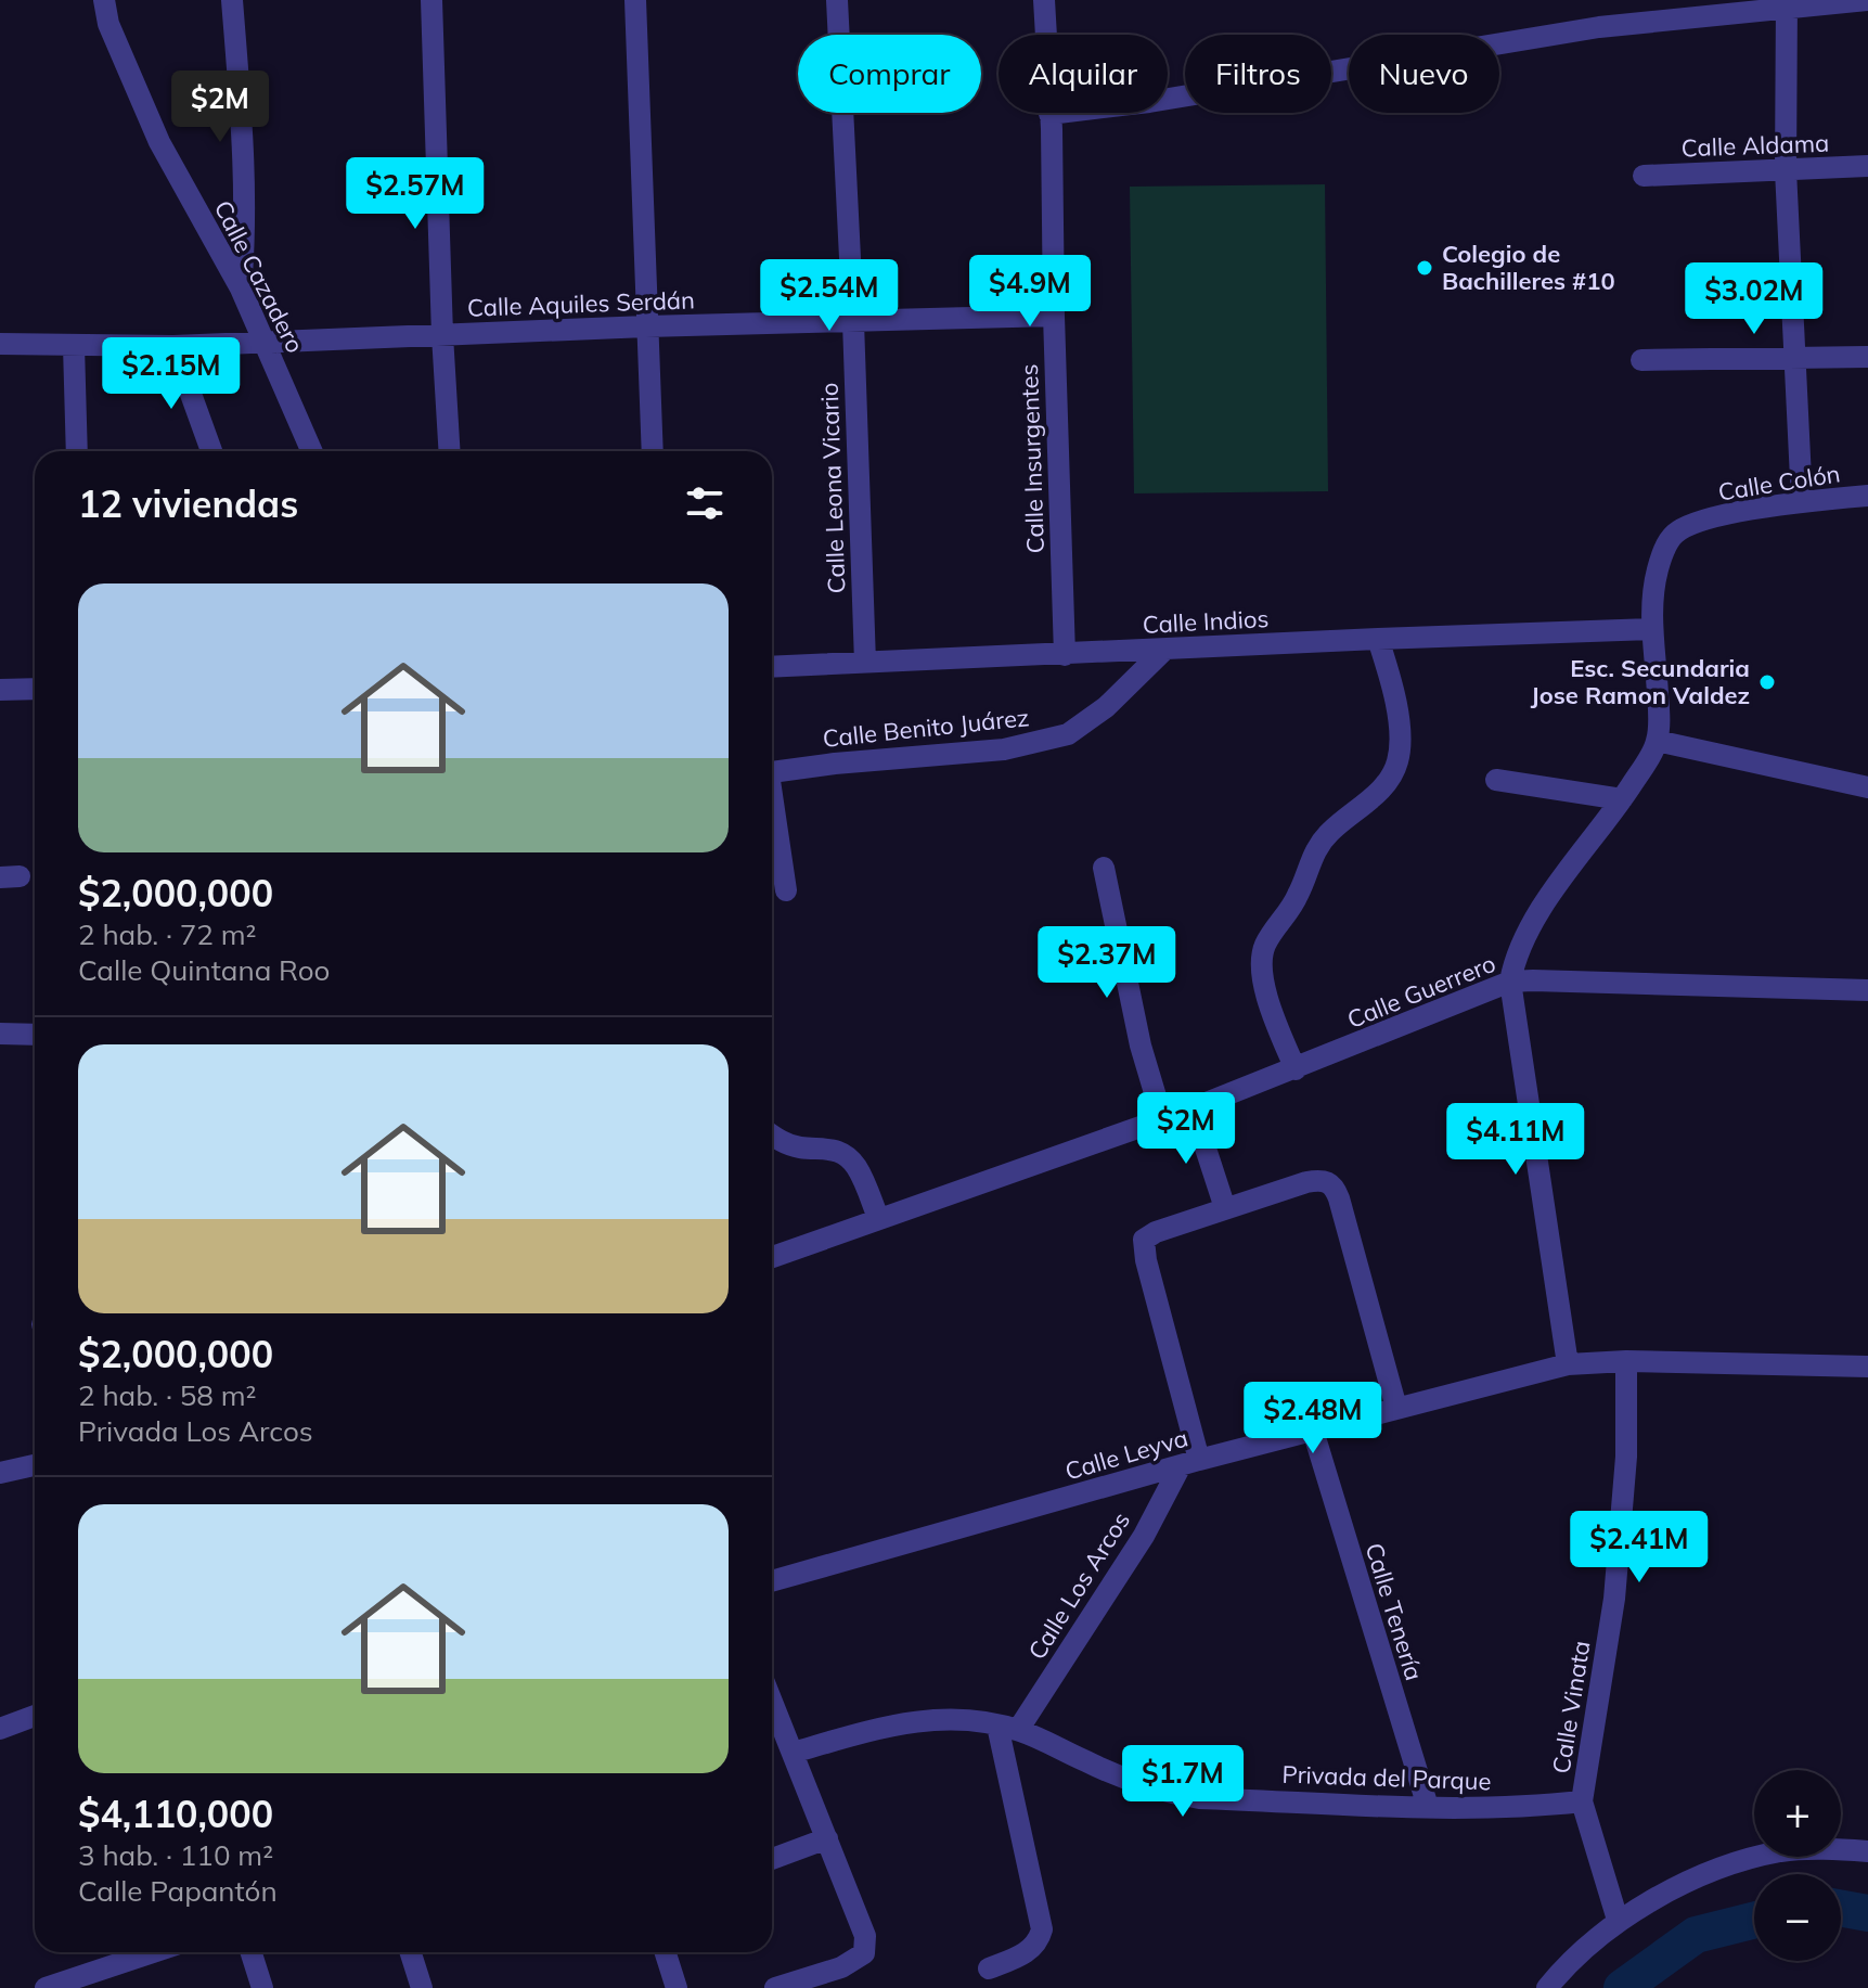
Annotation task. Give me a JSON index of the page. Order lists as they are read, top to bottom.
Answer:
{
  "streets": {
    "street": [
      "Calle Aldama",
      "Calle Cazadero",
      "Calle Aquiles Serdán",
      "Calle Insurgentes",
      "Calle Colón",
      "Calle Leona Vicario",
      "Calle Indios",
      "Calle Benito Juárez",
      "Calle Guerrero",
      "Calle Leyva",
      "Calle Los Arcos",
      "Calle Tenería",
      "Calle Vinata",
      "Privada del Parque"
    ]
  },
  "crossings": [
    ["Calle Cazadero", "Calle Aquiles Serdán"],
    ["Calle Aquiles Serdán", "Calle Insurgentes"],
    ["Calle Aquiles Serdán", "Calle Leona Vicario"],
    ["Calle Insurgentes", "Calle Indios"],
    ["Calle Colón", "Calle Indios"],
    ["Calle Leona Vicario", "Calle Indios"],
    ["Calle Indios", "Calle Benito Juárez"],
    ["Calle Leyva", "Calle Los Arcos"],
    ["Calle Leyva", "Calle Tenería"],
    ["Calle Leyva", "Calle Vinata"],
    ["Calle Los Arcos", "Privada del Parque"],
    ["Calle Tenería", "Privada del Parque"],
    ["Calle Vinata", "Privada del Parque"]
  ],
  "places": ["Colegio de Bachilleres #10", "Esc. Secundaria Jose Ramon Valdez"],
  "page": {
    "chip": [
      "Comprar",
      "Alquilar",
      "Filtros",
      "Nuevo"
    ],
    "price": [
      "$2M",
      "$2.57M",
      "$4.9M",
      "$2.54M",
      "$3.02M",
      "$2.15M",
      "$2.37M",
      "$2M",
      "$4.11M",
      "$2.48M",
      "$2.41M",
      "$1.7M"
    ],
    "heading": "12 viviendas",
    "list": [
      {
        "name": "$2,000,000",
        "note": "2 hab. · 72 m² · Calle Quintana Roo"
      },
      {
        "name": "$2,000,000",
        "note": "2 hab. · 58 m² · Privada Los Arcos"
      },
      {
        "name": "$4,110,000",
        "note": "3 hab. · 110 m² · Calle Papantón"
      }
    ],
    "map_buttons": ["+", "−"]
  }
}
